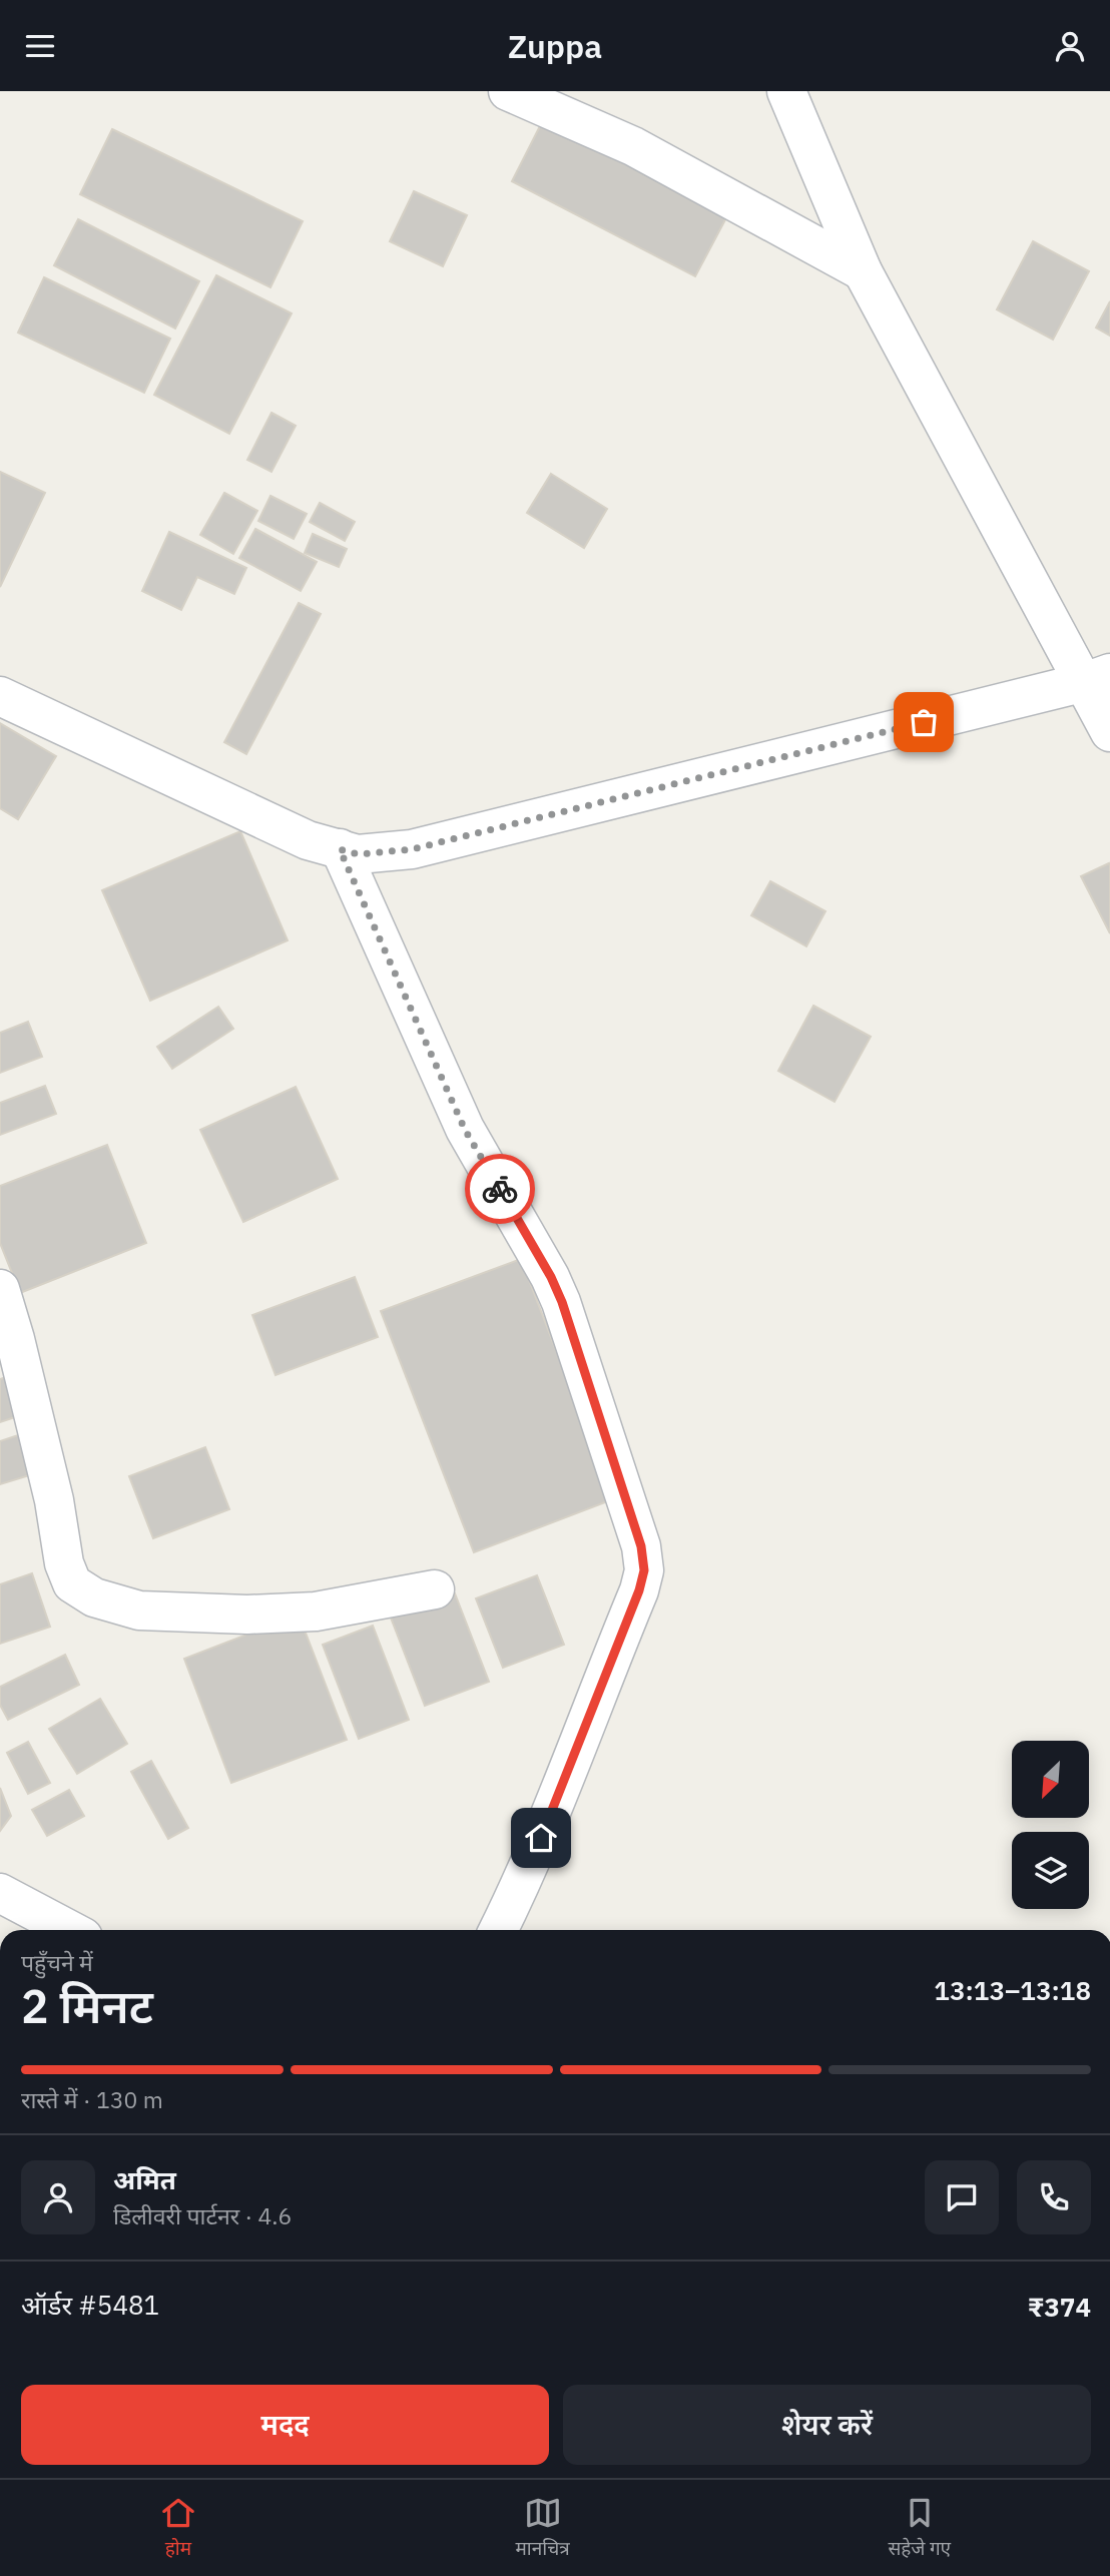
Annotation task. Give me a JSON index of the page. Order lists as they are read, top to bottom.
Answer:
{
  "north": "bottom left",
  "page": {
    "header": "Zuppa",
    "heading": ["2 मिनट", "पहुँचने में", "13:13–13:18"],
    "panel": [
      "अमित",
      "डिलीवरी पार्टनर · 4.6",
      "ऑर्डर #5481",
      "₹374"
    ],
    "bar": "रास्ते में · 130 m",
    "buttons": ["मदद", "शेयर करें"],
    "tabs": ["होम", "मानचित्र", "सहेजे गए"]
  }
}
